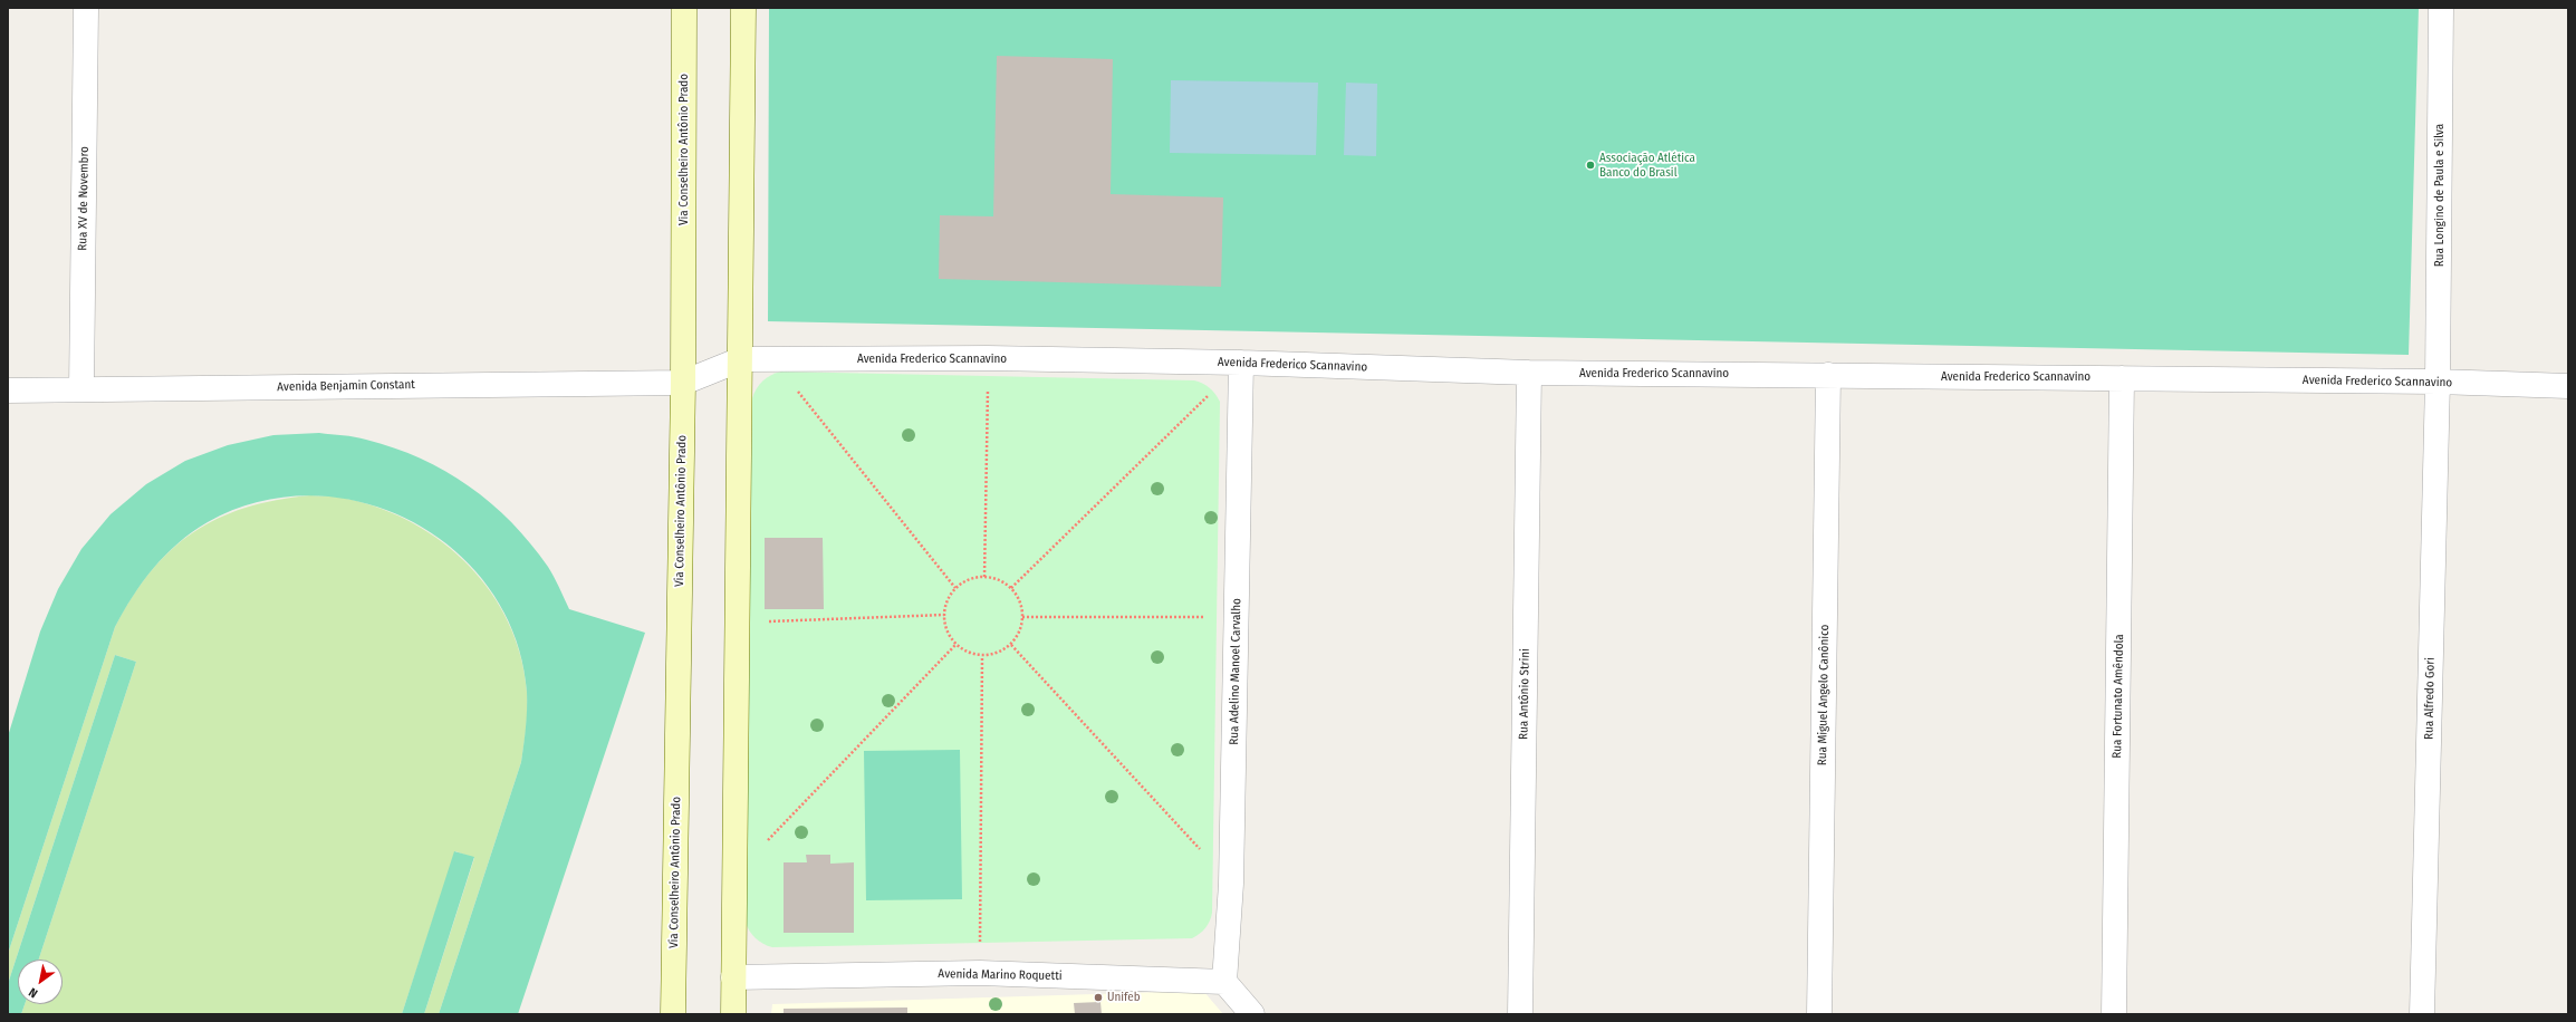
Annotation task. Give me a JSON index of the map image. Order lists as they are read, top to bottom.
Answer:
{
  "streets": {
    "main road": ["Via Conselheiro Antônio Prado"],
    "street": [
      "Rua Longino de Paula e Silva",
      "Rua XV de Novembro",
      "Avenida Frederico Scannavino",
      "Avenida Benjamin Constant",
      "Rua Adelino Manoel Carvalho",
      "Rua Antônio Strini",
      "Rua Miguel Angelo Canônico",
      "Rua Fortunato Amêndola",
      "Rua Alfredo Gori",
      "Avenida Marino Roquetti"
    ]
  },
  "crossings": [
    ["Via Conselheiro Antônio Prado", "Avenida Benjamin Constant"],
    ["Rua Longino de Paula e Silva", "Avenida Frederico Scannavino"],
    ["Rua Longino de Paula e Silva", "Rua Alfredo Gori"],
    ["Rua XV de Novembro", "Avenida Benjamin Constant"],
    ["Avenida Frederico Scannavino", "Rua Adelino Manoel Carvalho"],
    ["Avenida Frederico Scannavino", "Rua Antônio Strini"],
    ["Avenida Frederico Scannavino", "Rua Miguel Angelo Canônico"],
    ["Avenida Frederico Scannavino", "Rua Fortunato Amêndola"],
    ["Avenida Frederico Scannavino", "Rua Alfredo Gori"],
    ["Rua Adelino Manoel Carvalho", "Avenida Marino Roquetti"]
  ],
  "places": ["Associação Atlética Banco do Brasil", "Unifeb"],
  "north": "bottom left"
}
